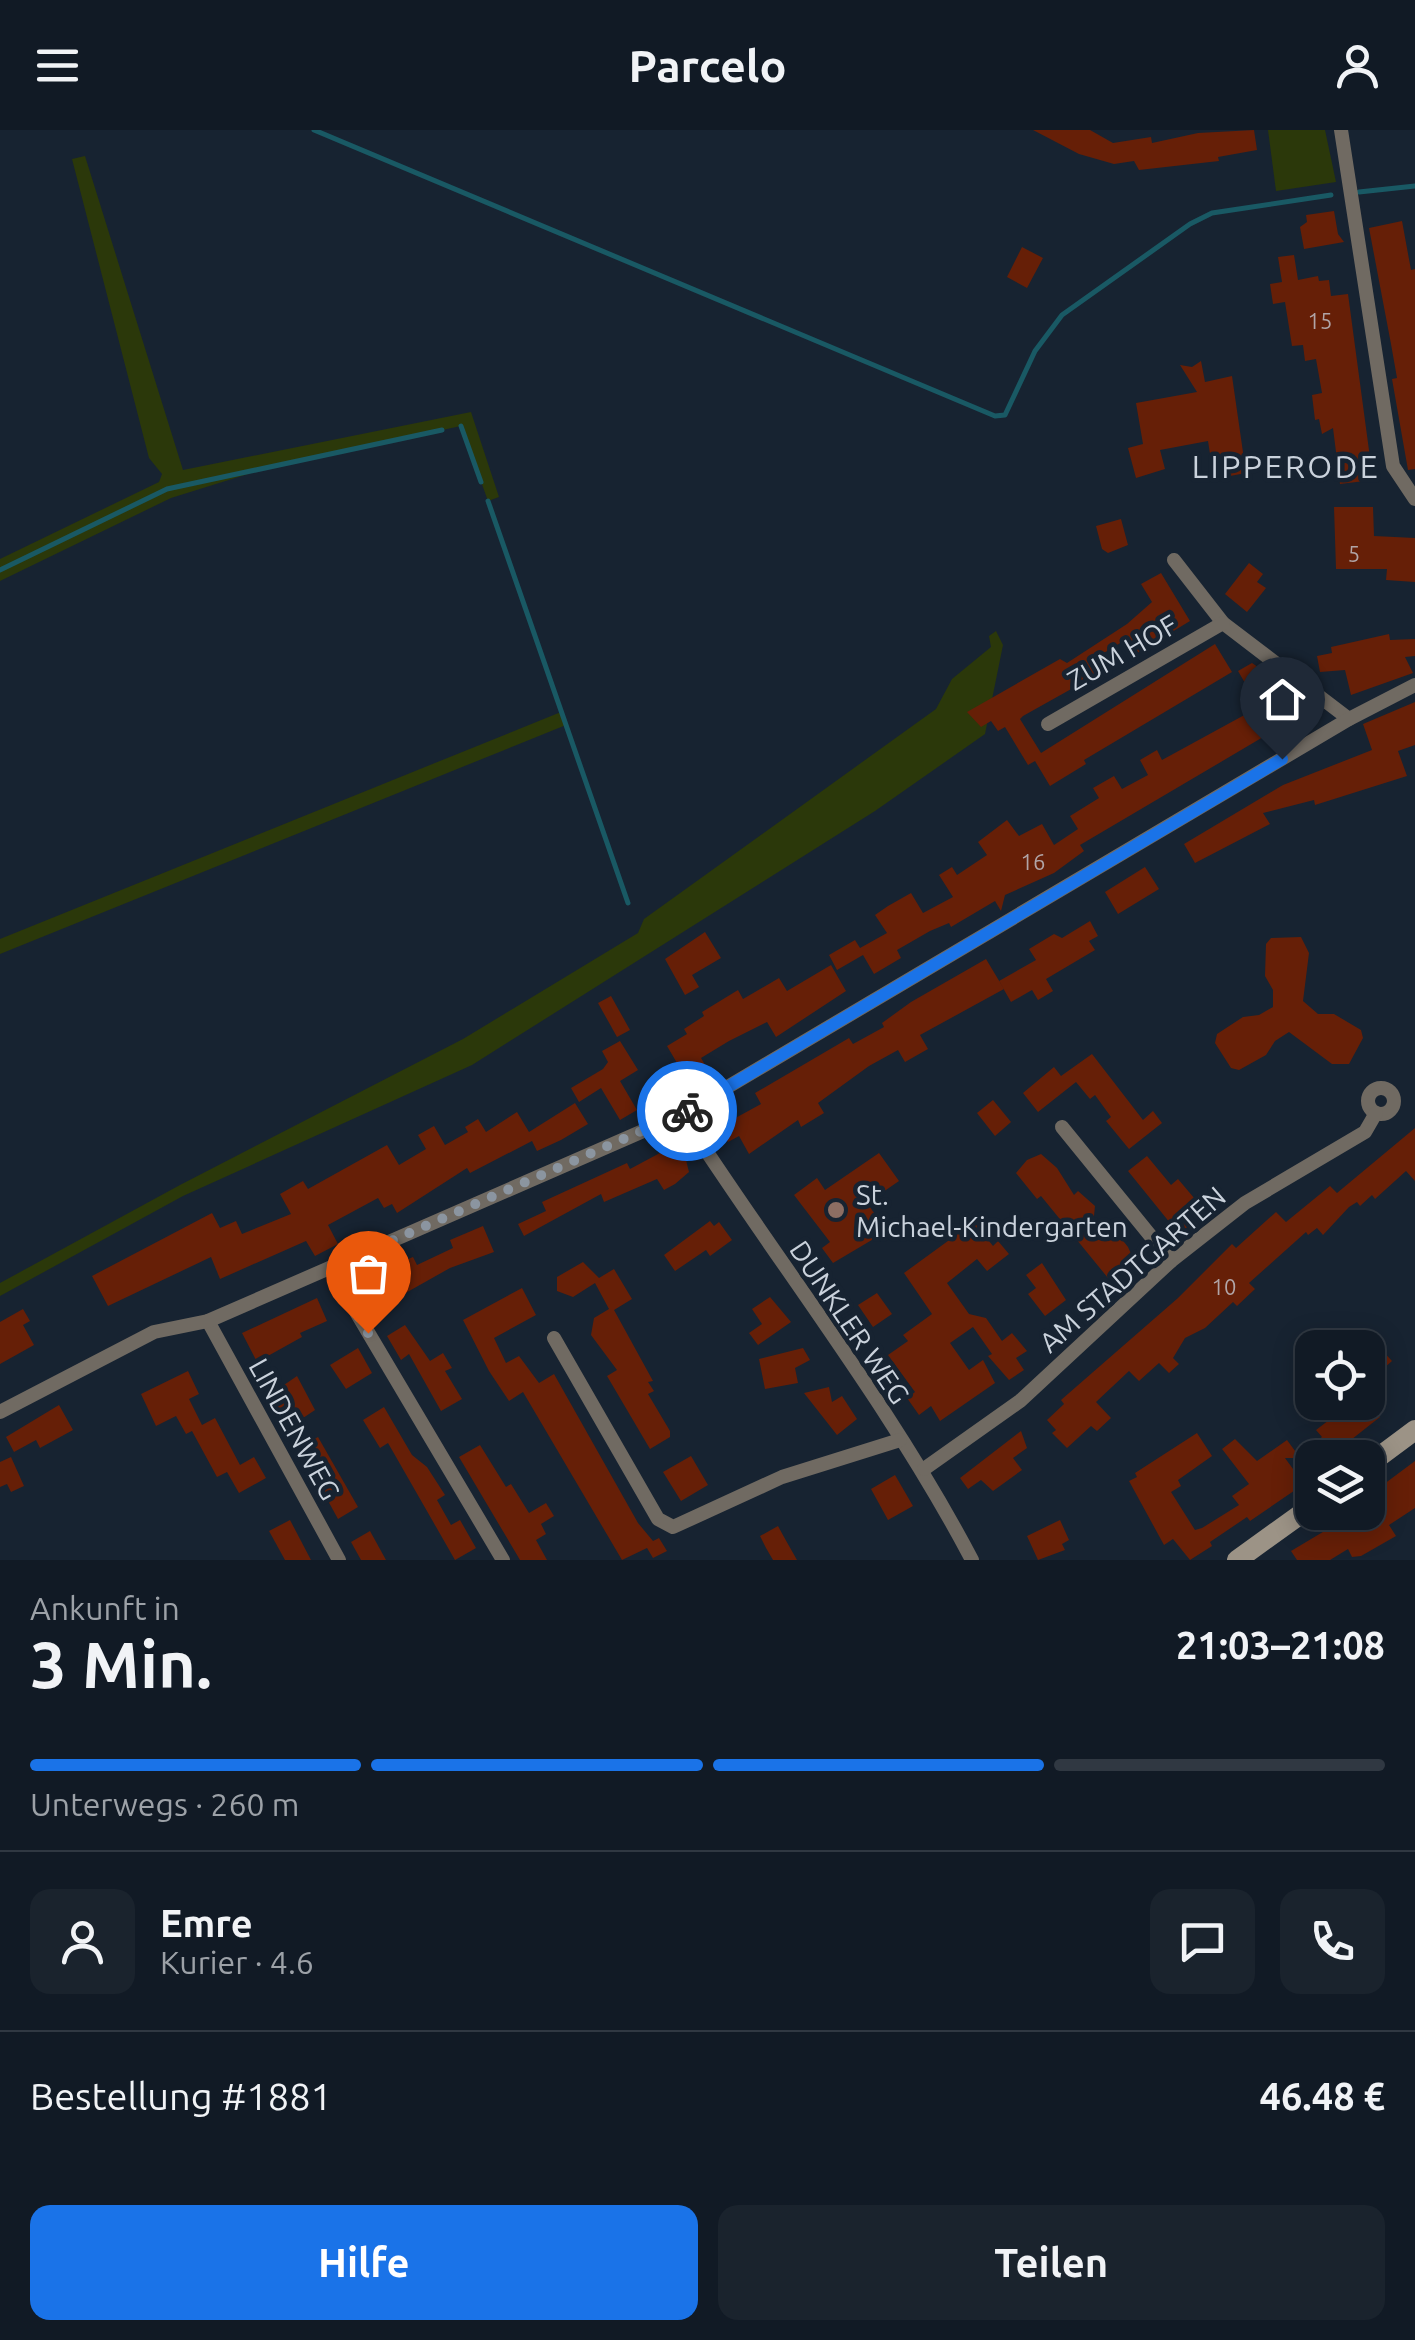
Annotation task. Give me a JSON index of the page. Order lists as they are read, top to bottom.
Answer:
{
  "streets": {
    "street": [
      "ZUM HOF",
      "AM STADTGARTEN",
      "DUNKLER WEG",
      "LINDENWEG"
    ]
  },
  "crossings": [
    ["AM STADTGARTEN", "DUNKLER WEG"]
  ],
  "districts": ["LIPPERODE"],
  "places": ["St. Michael-Kindergarten"],
  "house_numbers": [
    "15",
    "5",
    "16",
    "10"
  ],
  "page": {
    "header": "Parcelo",
    "heading": ["3 Min.", "Ankunft in", "21:03–21:08"],
    "panel": [
      "Emre",
      "Kurier · 4.6",
      "Bestellung #1881",
      "46.48 €"
    ],
    "bar": "Unterwegs · 260 m",
    "buttons": ["Hilfe", "Teilen"]
  }
}
